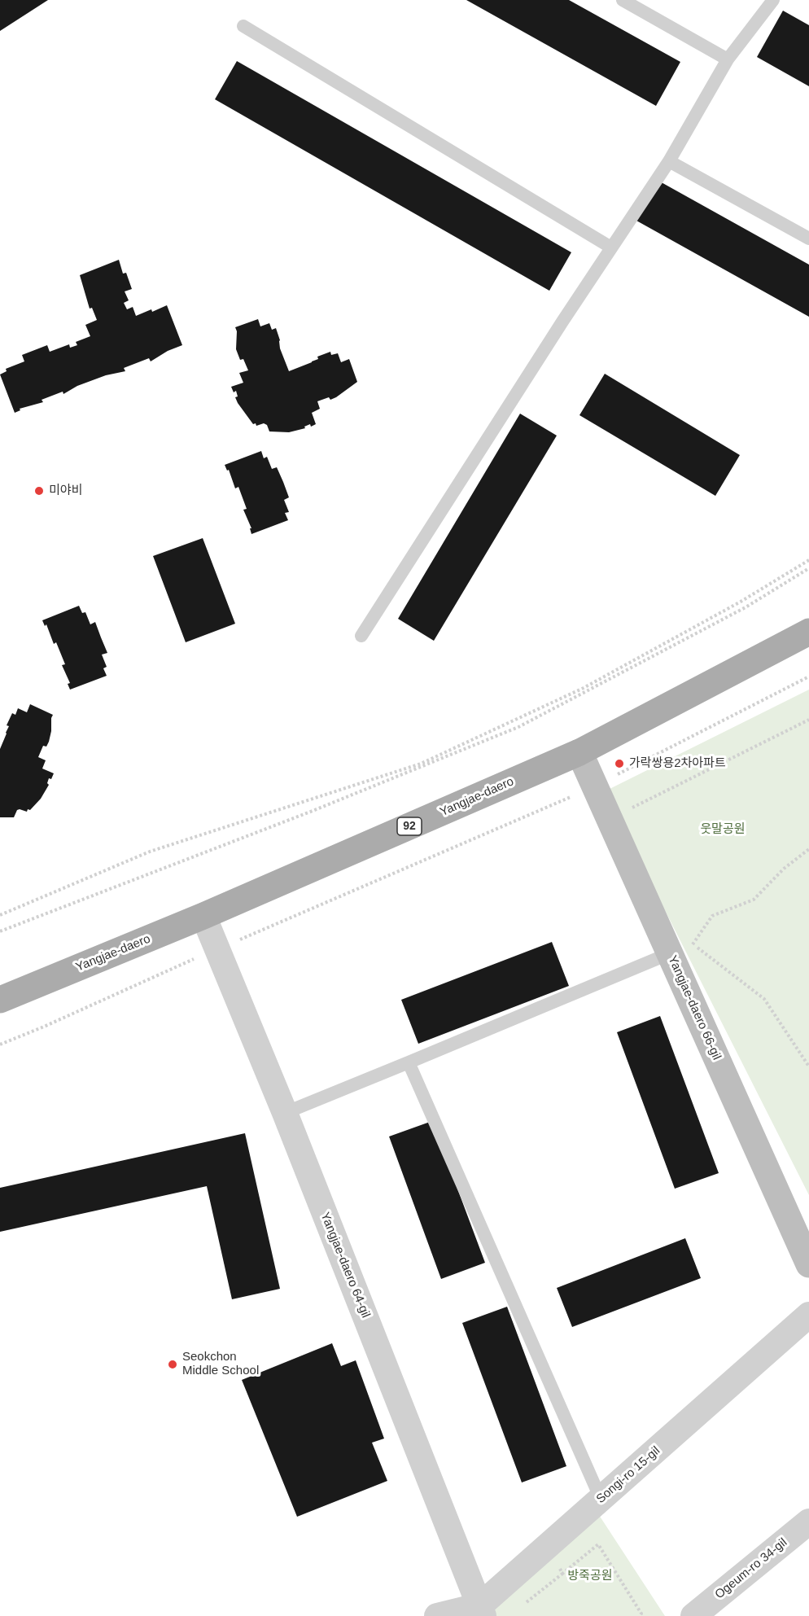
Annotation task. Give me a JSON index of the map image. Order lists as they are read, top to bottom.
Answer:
{
  "streets": {
    "main road": ["Yangjae-daero", "92"],
    "street": [
      "Yangjae-daero 66-gil",
      "Yangjae-daero 64-gil",
      "Songi-ro 15-gil",
      "Ogeum-ro 34-gil"
    ]
  },
  "crossings": [
    ["Yangjae-daero", "Yangjae-daero 66-gil"],
    ["Yangjae-daero", "Yangjae-daero 64-gil"],
    ["Yangjae-daero 64-gil", "Songi-ro 15-gil"]
  ],
  "parks": ["웃말공원", "방죽공원"],
  "places": ["미야비", "가락쌍용2차아파트", "Seokchon Middle School"]
}
